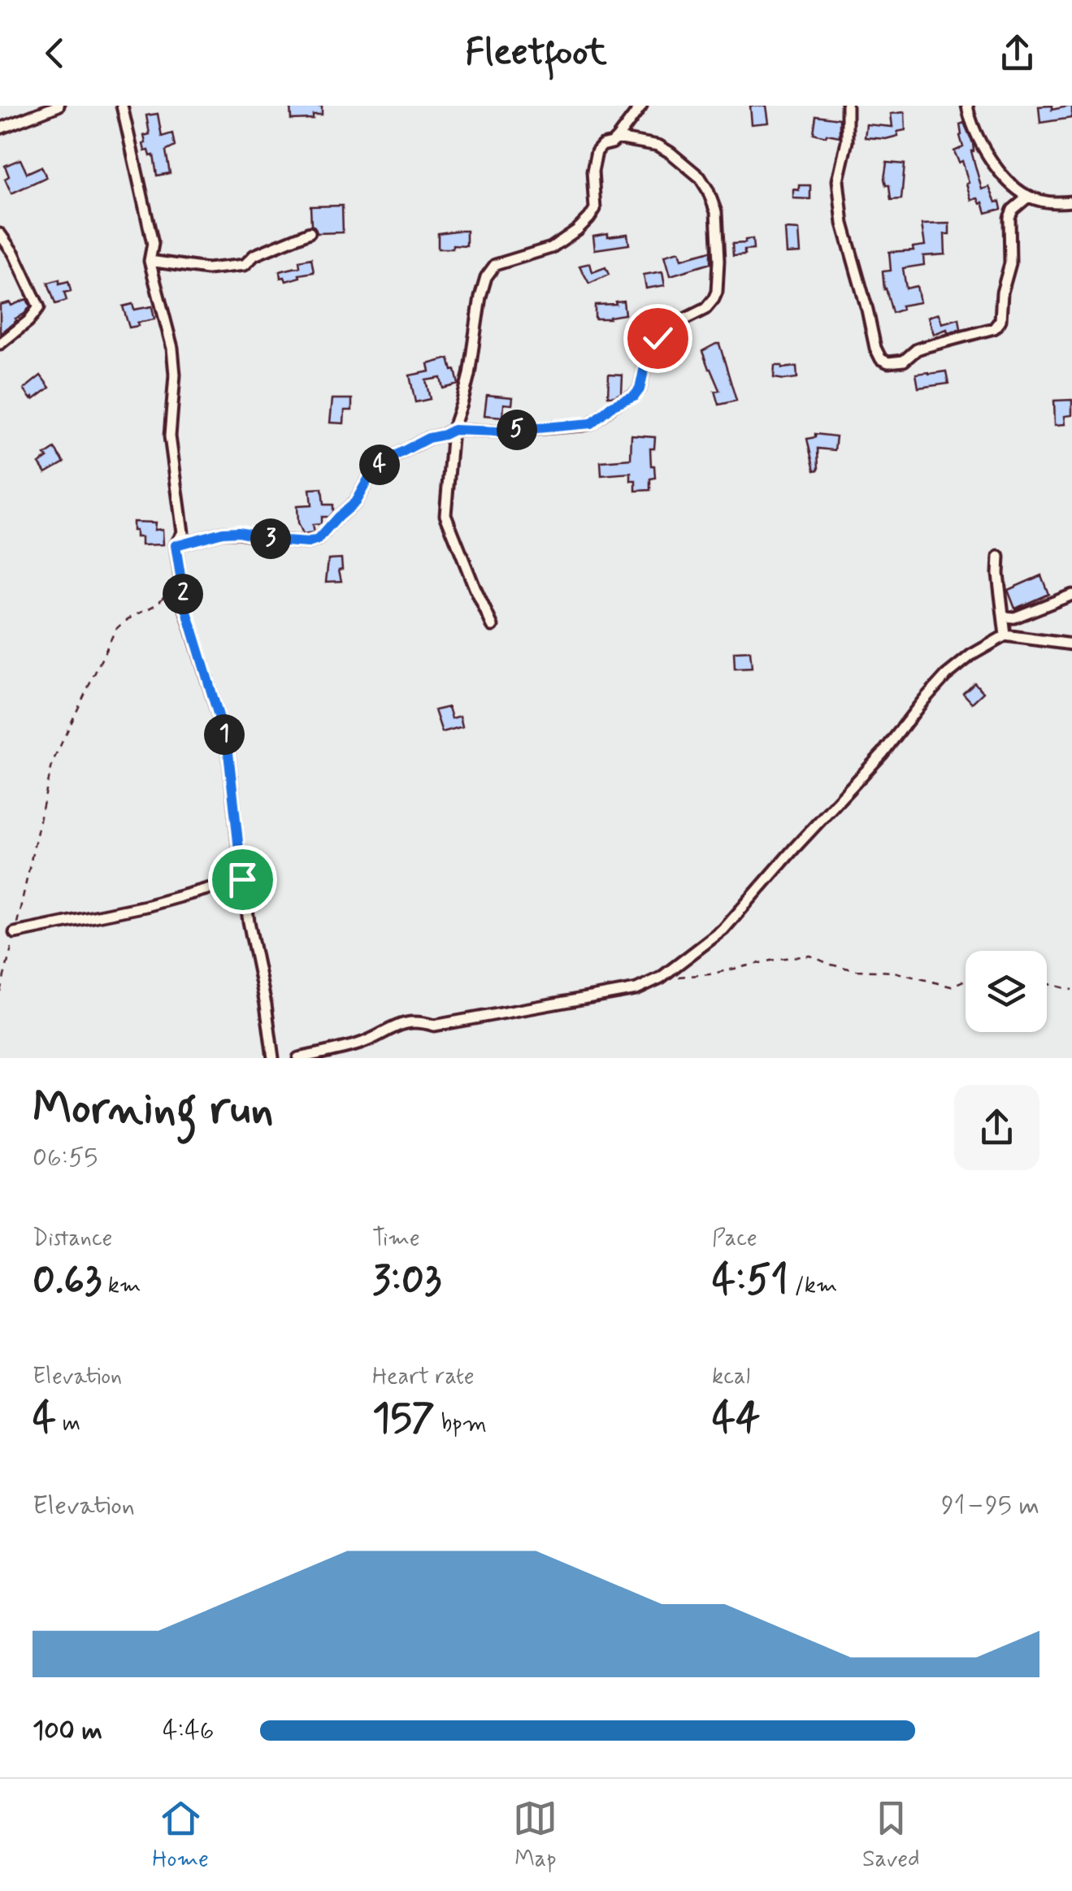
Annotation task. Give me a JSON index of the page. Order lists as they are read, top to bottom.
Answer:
{
  "page": {
    "header": "Fleetfoot",
    "pins": [
      "5",
      "4",
      "3",
      "2",
      "1"
    ],
    "heading": ["Morning run", "06:55"],
    "stats": [
      ["Distance", "0.63 km"],
      ["Time", "3:03"],
      ["Pace", "4:51 /km"],
      ["Elevation", "4 m"],
      ["Heart rate", "157 bpm"],
      ["kcal", "44"]
    ],
    "chart": ["Elevation", "91–95 m"],
    "list": [
      {
        "name": "100 m",
        "note": "4:46"
      }
    ],
    "tabs": ["Home", "Map", "Saved"]
  }
}
